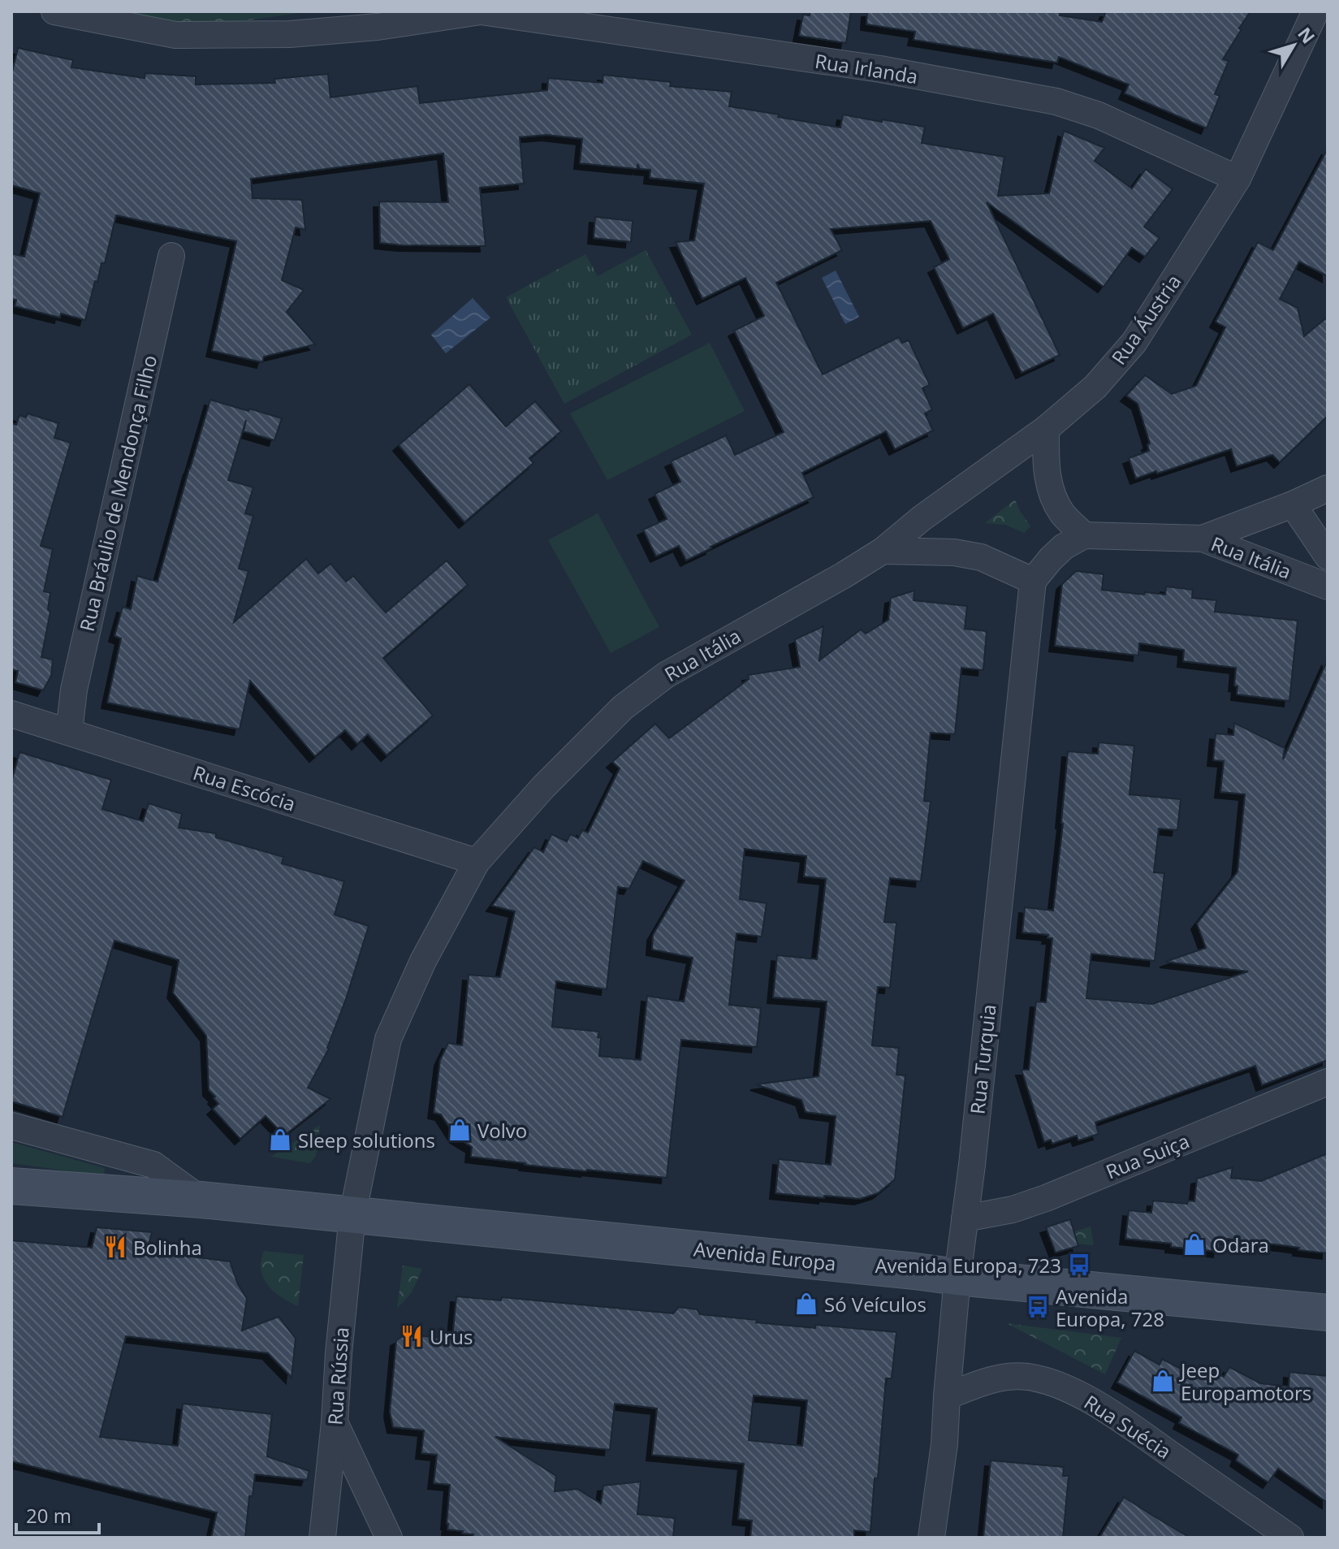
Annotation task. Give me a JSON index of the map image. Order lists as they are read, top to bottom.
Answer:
{
  "streets": {
    "main road": ["Avenida Europa"],
    "street": [
      "Rua Irlanda",
      "Rua Áustria",
      "Rua Bráulio de Mendonça Filho",
      "Rua Itália",
      "Rua Escócia",
      "Rua Turquia",
      "Rua Suiça",
      "Rua Rússia",
      "Rua Suécia"
    ]
  },
  "crossings": [
    ["Rua Irlanda", "Rua Áustria"],
    ["Rua Áustria", "Rua Itália"],
    ["Rua Bráulio de Mendonça Filho", "Rua Escócia"],
    ["Rua Itália", "Rua Escócia"],
    ["Rua Itália", "Avenida Europa"],
    ["Rua Itália", "Rua Rússia"],
    ["Rua Turquia", "Rua Suiça"],
    ["Rua Turquia", "Avenida Europa"],
    ["Rua Turquia", "Rua Suécia"],
    ["Avenida Europa", "Rua Rússia"]
  ],
  "places": {
    "shop": [
      "Volvo",
      "Sleep solutions",
      "Odara",
      "Só Veículos",
      "Jeep Europamotors"
    ],
    "restaurant": ["Bolinha", "Urus"],
    "bus stop": ["Avenida Europa, 723", "Avenida Europa, 728"]
  },
  "scale_bar": "20 m",
  "north": "top right"
}
